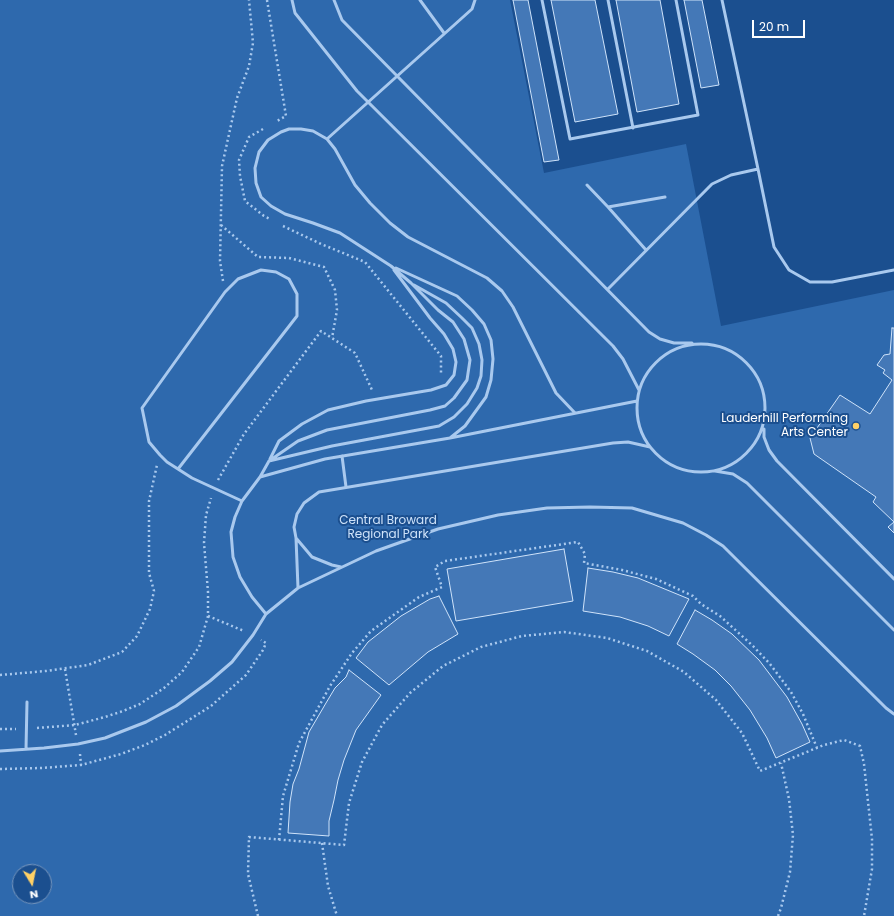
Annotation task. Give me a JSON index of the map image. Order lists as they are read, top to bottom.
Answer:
{
  "parks": ["Central Broward Regional Park"],
  "places": ["Lauderhill Performing Arts Center"],
  "scale_bar": "20 m",
  "north": "bottom"
}
